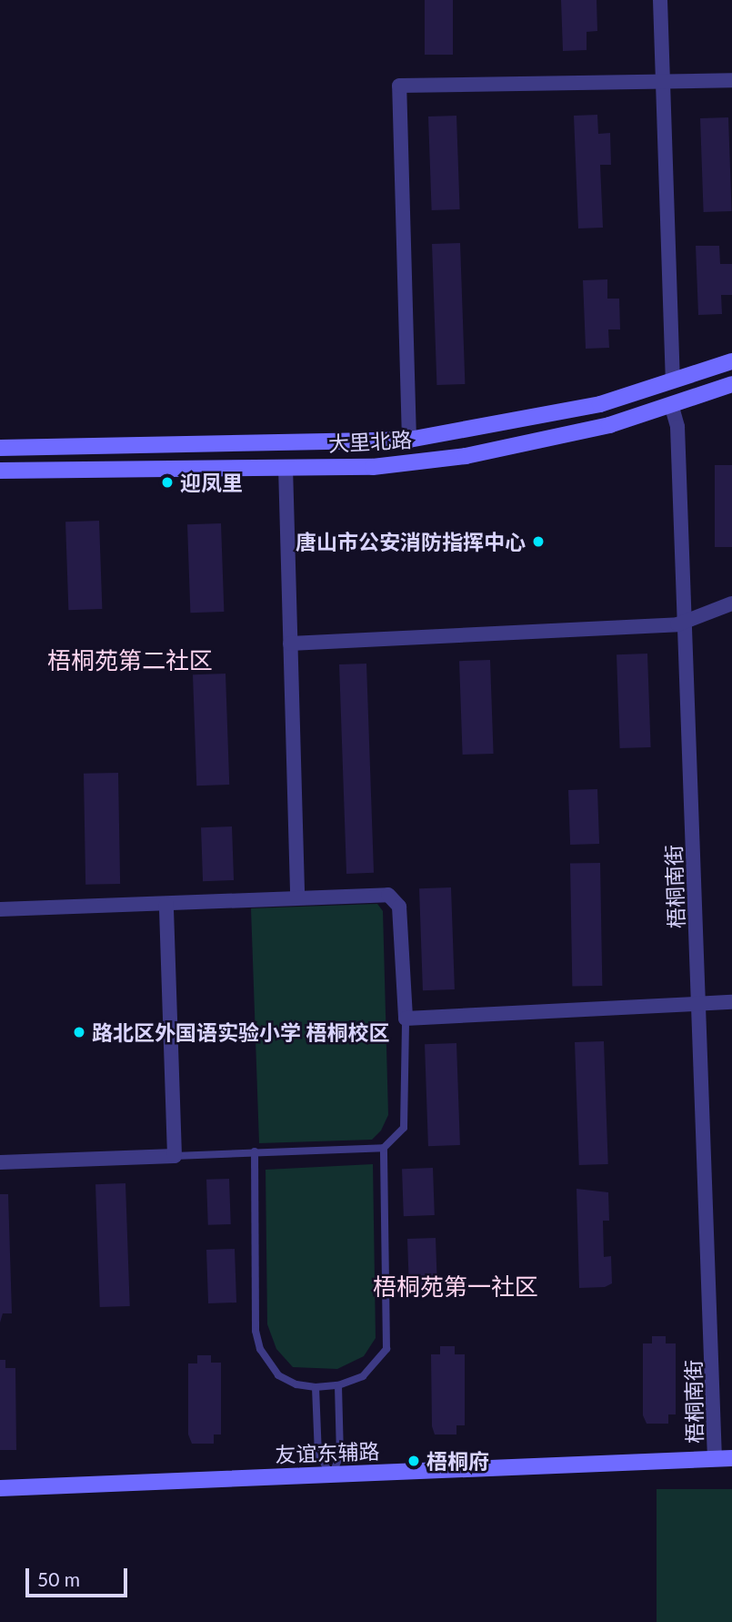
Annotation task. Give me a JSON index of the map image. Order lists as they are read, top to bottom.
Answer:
{
  "streets": {
    "main road": ["大里北路", "友谊东辅路"],
    "street": ["梧桐南街"]
  },
  "crossings": [
    ["大里北路", "梧桐南街"],
    ["梧桐南街", "友谊东辅路"]
  ],
  "districts": ["梧桐苑第二社区", "梧桐苑第一社区"],
  "places": [
    "迎凤里",
    "唐山市公安消防指挥中心",
    "路北区外国语实验小学 梧桐校区",
    "梧桐府"
  ],
  "scale_bar": "50 m"
}
